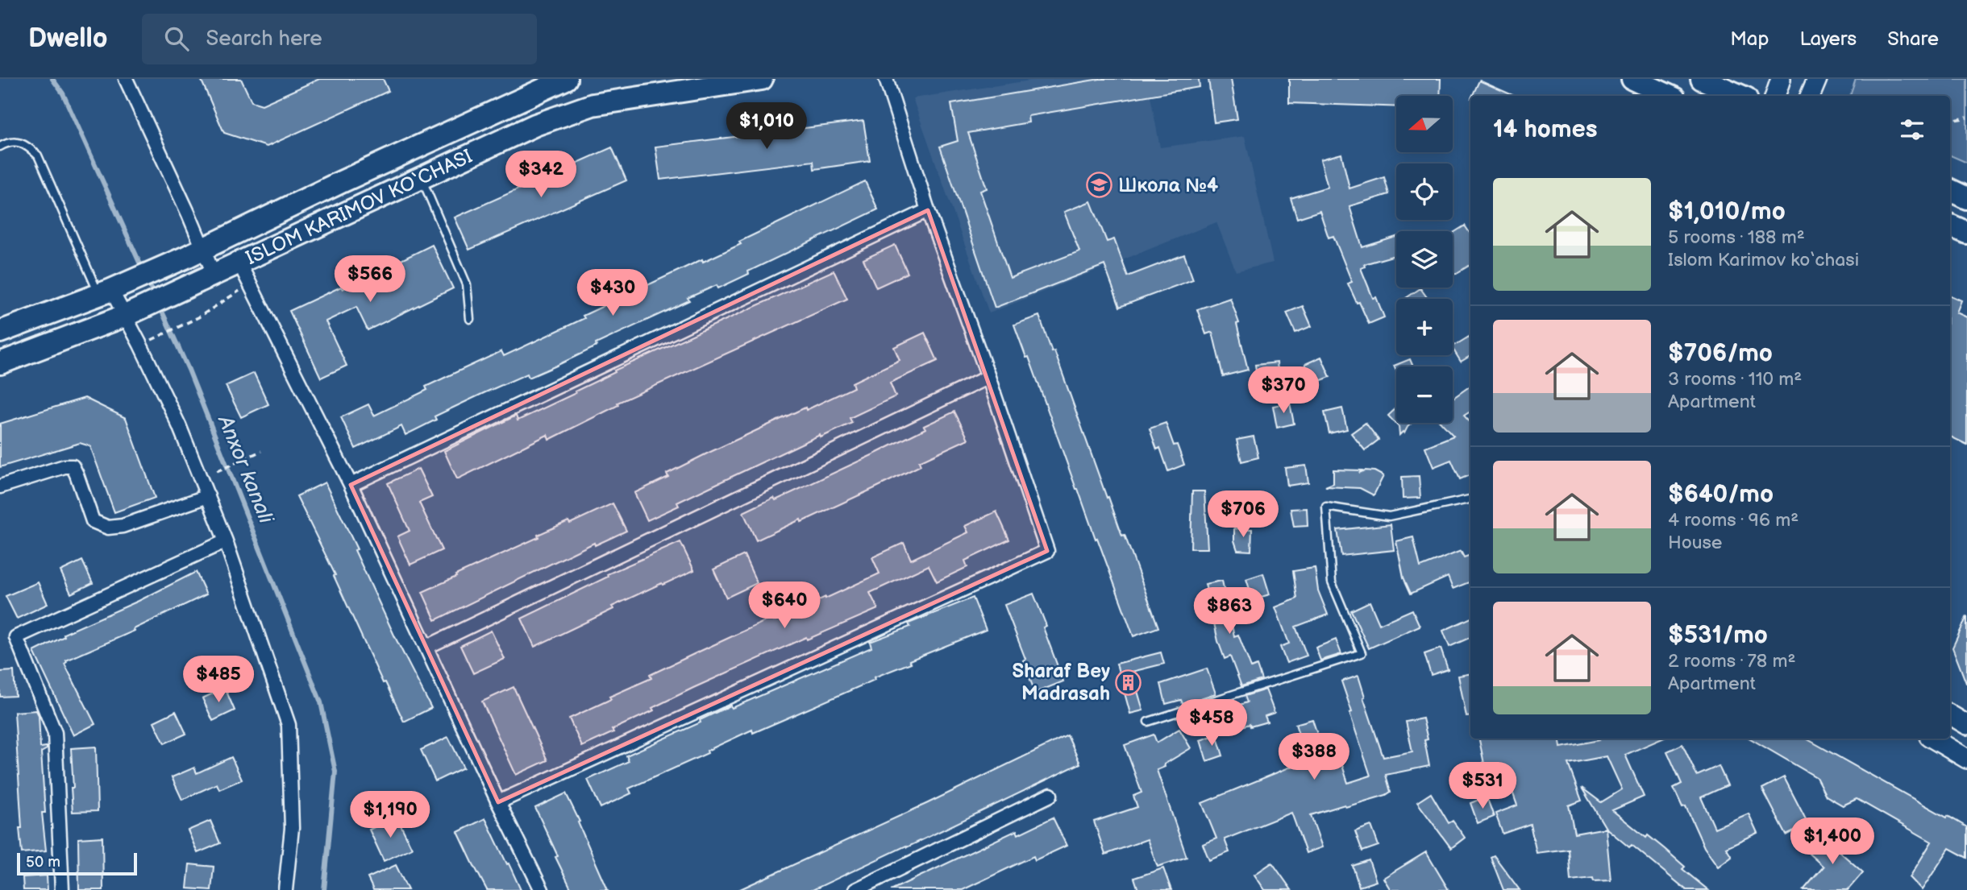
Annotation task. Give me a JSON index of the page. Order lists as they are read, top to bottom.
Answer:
{
  "streets": {
    "main road": ["ISLOM KARIMOV KO‘CHASI"]
  },
  "water": ["Anxor kanali"],
  "places": {
    "school or university": ["Школа №4"],
    "building": ["Sharaf Bey Madrasah"]
  },
  "scale_bar": "50 m",
  "north": "left",
  "page": {
    "header": "Dwello",
    "search": "Search here",
    "nav": ["Map", "Layers", "Share"],
    "map_buttons": ["+", "−"],
    "heading": "14 homes",
    "price": [
      "$1,010",
      "$342",
      "$566",
      "$430",
      "$370",
      "$706",
      "$640",
      "$863",
      "$485",
      "$458",
      "$388",
      "$531",
      "$1,190",
      "$1,400"
    ],
    "list": [
      {
        "name": "$1,010/mo",
        "note": "5 rooms · 188 m² · Islom Karimov ko‘chasi"
      },
      {
        "name": "$706/mo",
        "note": "3 rooms · 110 m² · Apartment"
      },
      {
        "name": "$640/mo",
        "note": "4 rooms · 96 m² · House"
      },
      {
        "name": "$531/mo",
        "note": "2 rooms · 78 m² · Apartment"
      }
    ],
    "scale": "50 m"
  }
}
